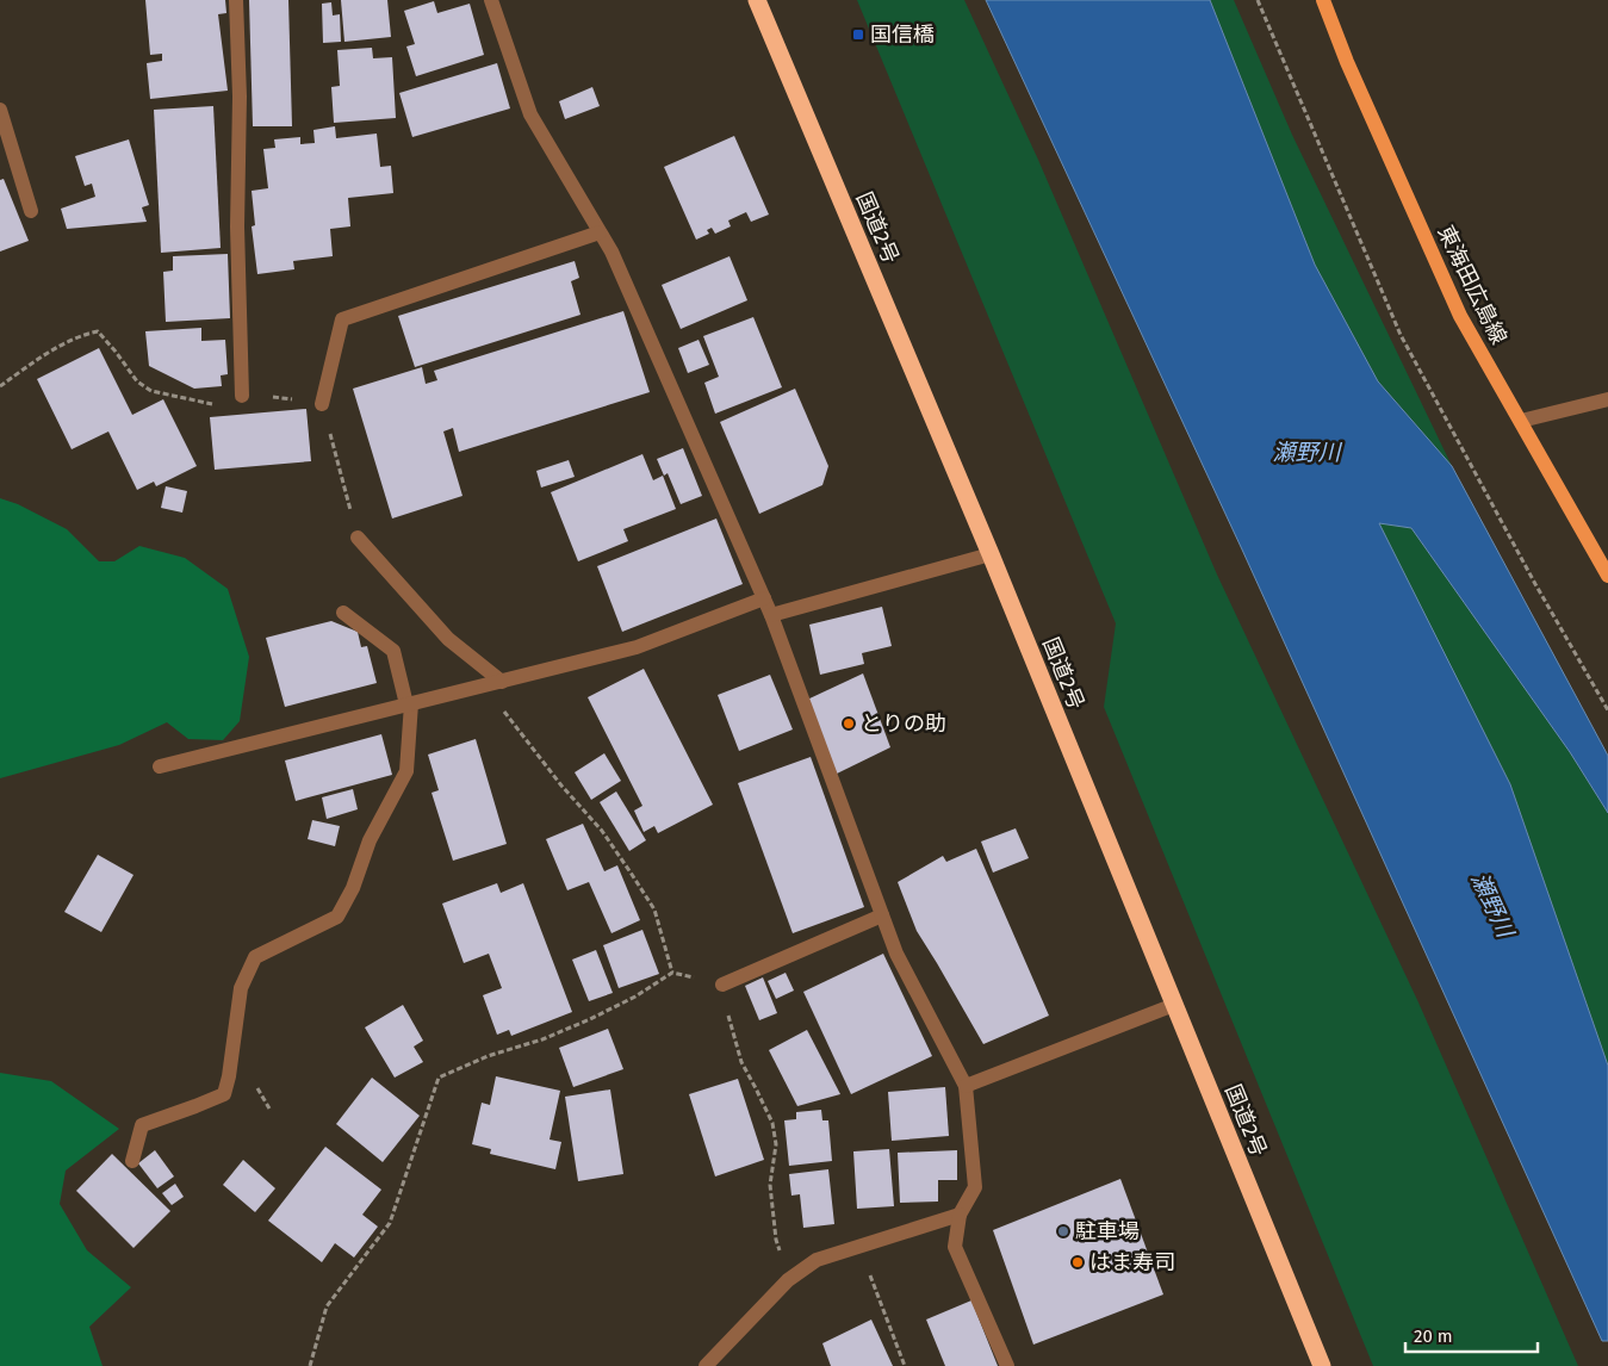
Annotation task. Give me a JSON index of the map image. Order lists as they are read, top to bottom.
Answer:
{
  "streets": {
    "highway": ["国道2号"],
    "main road": ["東海田広島線"]
  },
  "water": ["瀬野川"],
  "places": {
    "transit": ["国信橋"],
    "other": ["とりの助", "駐車場", "はま寿司"]
  },
  "scale_bar": "20 m"
}
